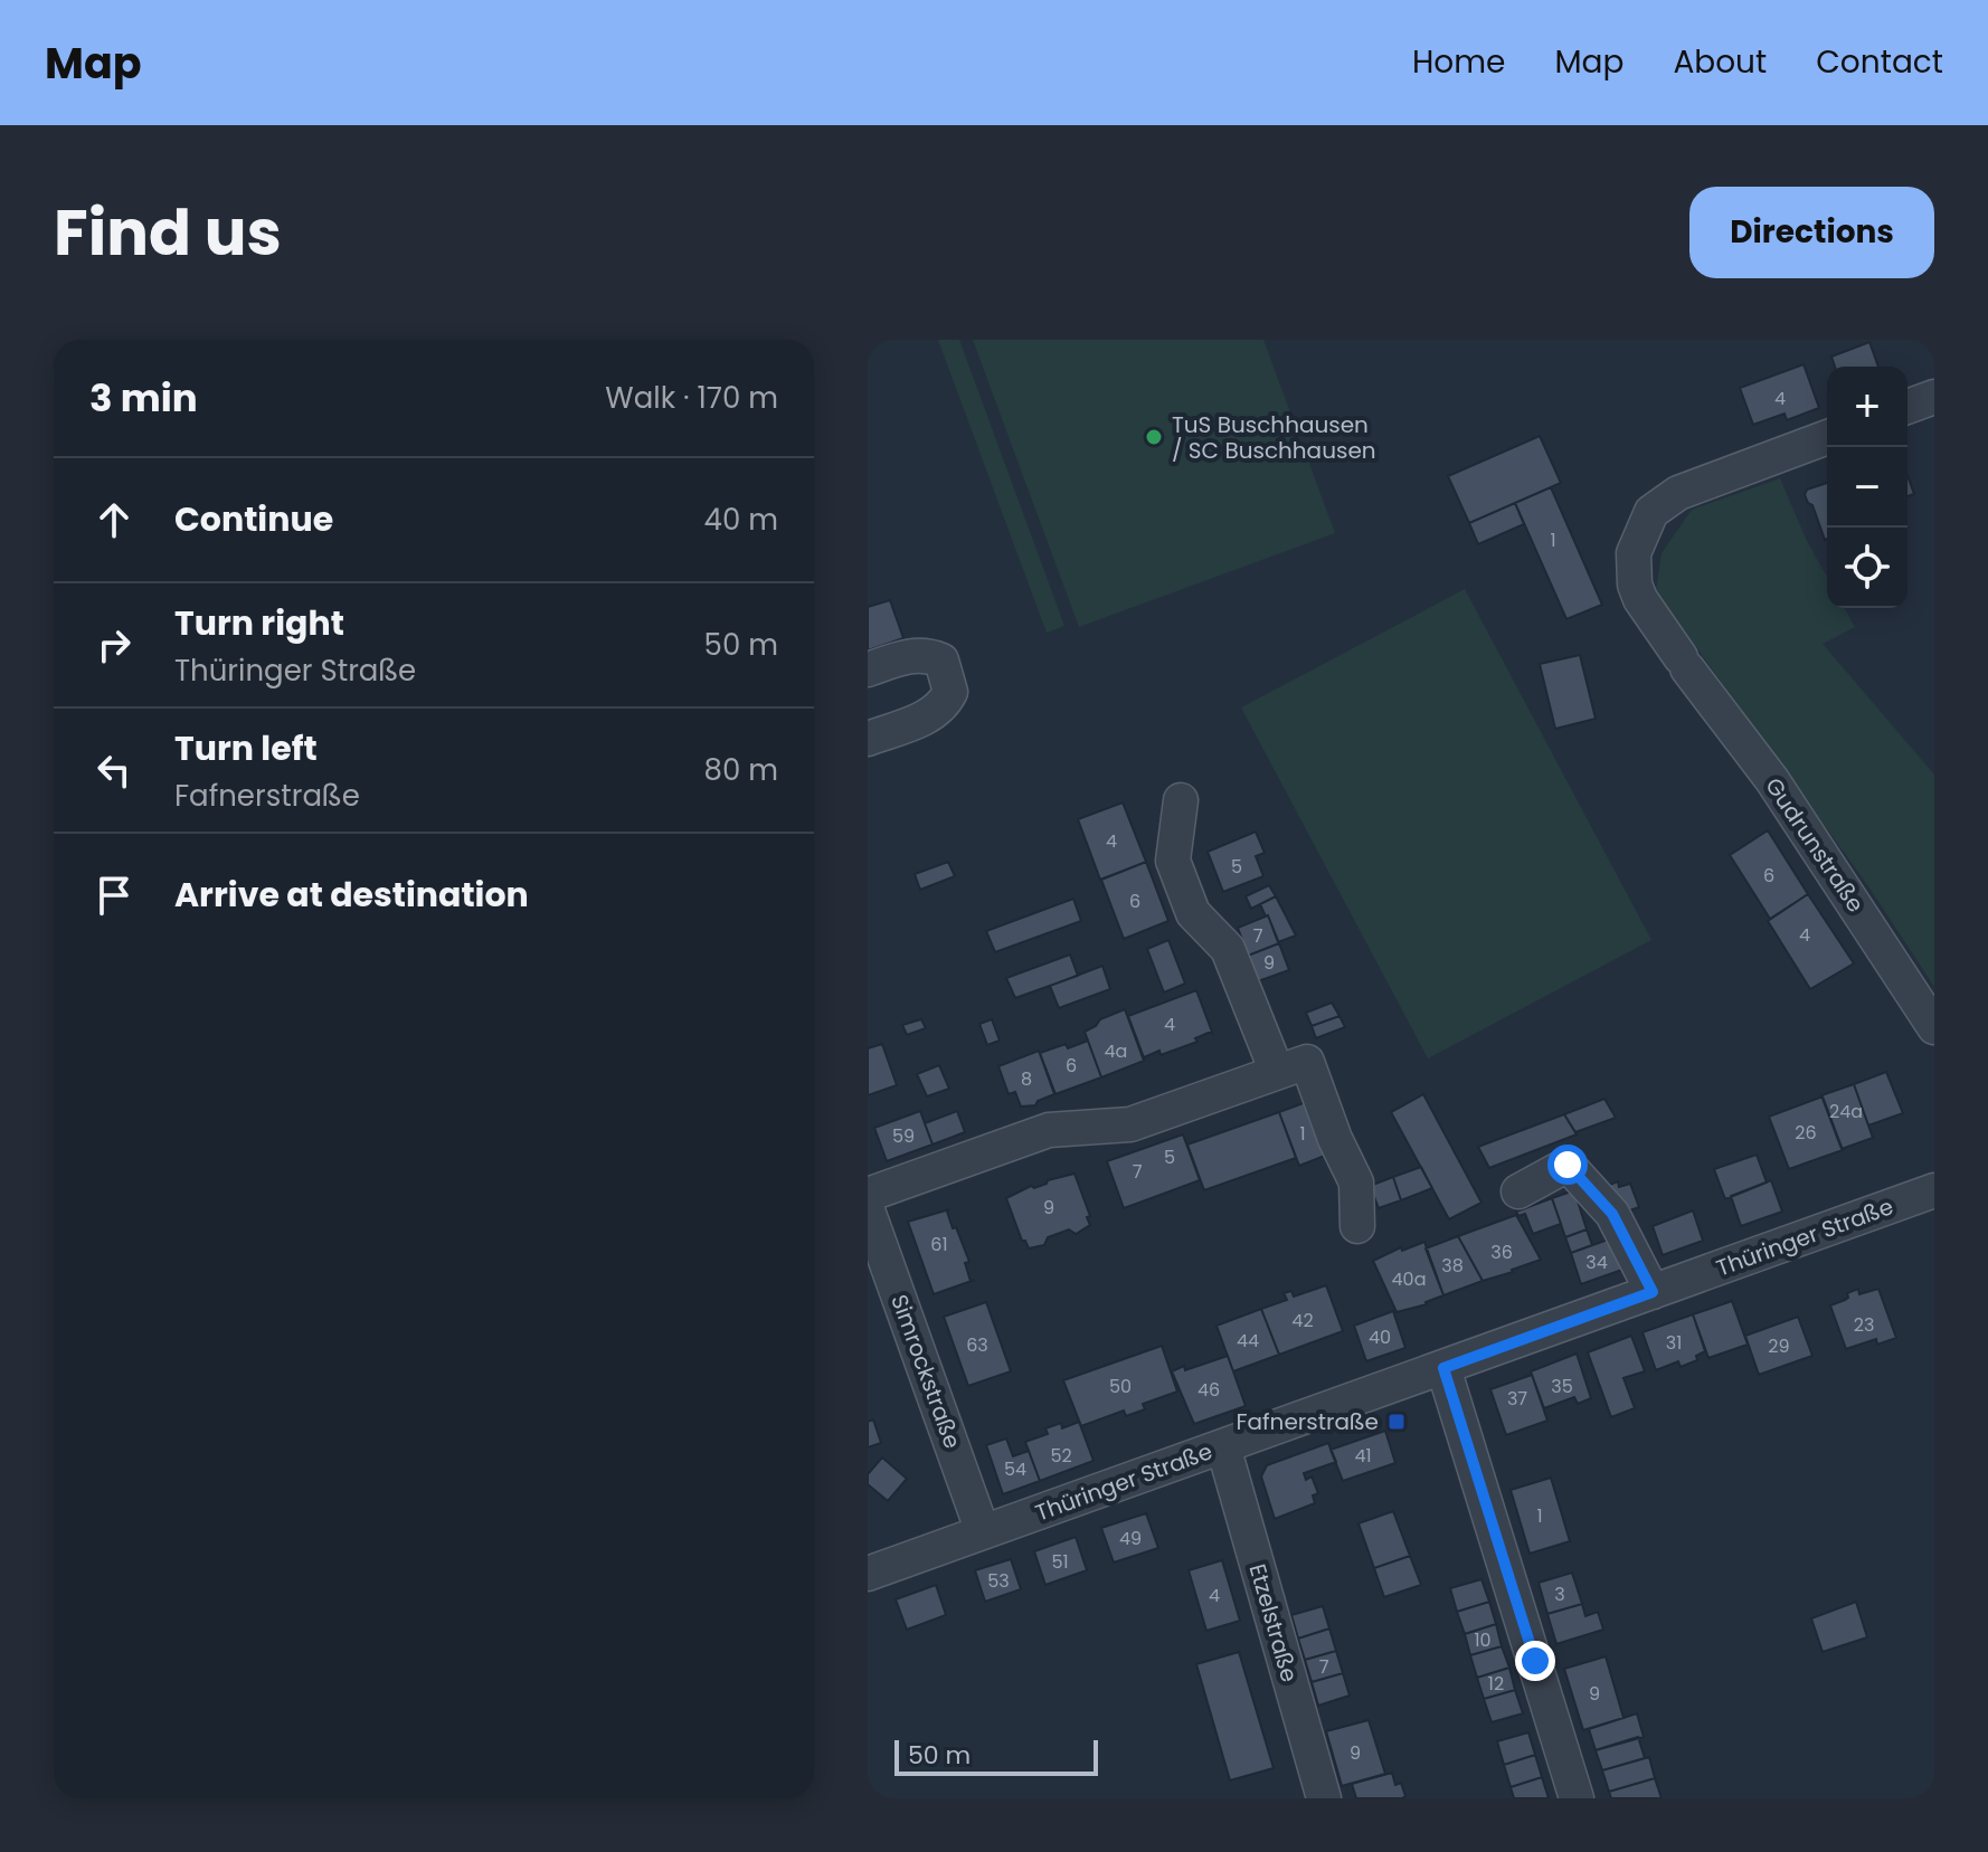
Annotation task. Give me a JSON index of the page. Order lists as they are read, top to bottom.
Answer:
{
  "streets": {
    "street": [
      "Gudrunstraße",
      "Thüringer Straße",
      "Simrockstraße",
      "Etzelstraße"
    ]
  },
  "crossings": [
    ["Thüringer Straße", "Simrockstraße"],
    ["Thüringer Straße", "Etzelstraße"]
  ],
  "places": {
    "other": ["TuS Buschhausen / SC Buschhausen"],
    "transit": ["Fafnerstraße"]
  },
  "house_numbers": [
    "4",
    "1",
    "4",
    "5",
    "6",
    "6",
    "4",
    "7",
    "9",
    "4",
    "4a",
    "6",
    "8",
    "24a",
    "26",
    "1",
    "59",
    "5",
    "7",
    "9",
    "61",
    "36",
    "34",
    "38",
    "40a",
    "42",
    "23",
    "40",
    "44",
    "31",
    "63",
    "29",
    "50",
    "35",
    "46",
    "37",
    "52",
    "41",
    "54",
    "1",
    "49",
    "51",
    "53",
    "3",
    "4",
    "10",
    "7",
    "12",
    "9",
    "9"
  ],
  "scale_bar": "50 m",
  "page": {
    "header": "Map",
    "nav": [
      "Home",
      "Map",
      "About",
      "Contact"
    ],
    "title": "Find us",
    "buttons": "Directions",
    "heading": ["3 min", "Walk · 170 m"],
    "map_buttons": ["+", "−"],
    "list": [
      ["Continue", "40 m"],
      ["Turn right", "Thüringer Straße", "50 m"],
      ["Turn left", "Fafnerstraße", "80 m"],
      "Arrive at destination"
    ],
    "scale": "50 m"
  }
}
